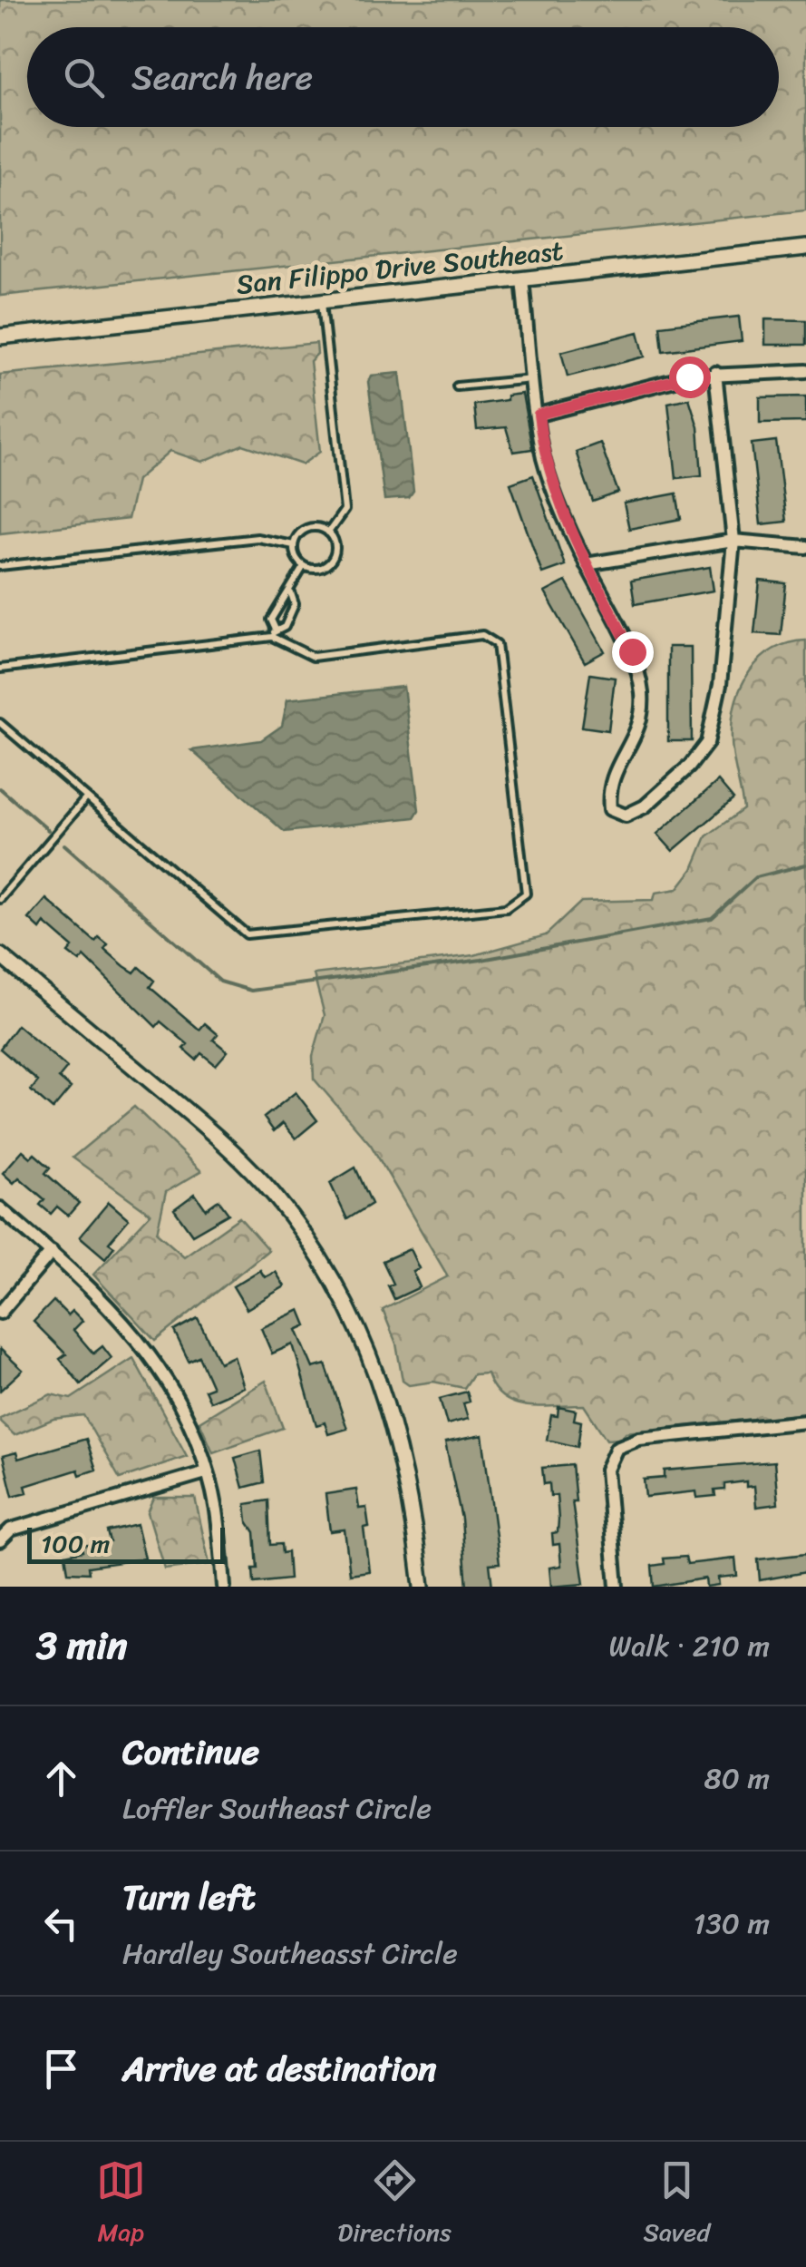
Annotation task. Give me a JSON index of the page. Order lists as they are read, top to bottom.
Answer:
{
  "streets": {
    "street": ["San Filippo Drive Southeast"]
  },
  "scale_bar": "100 m",
  "page": {
    "search": "Search here",
    "scale": "100 m",
    "heading": ["3 min", "Walk · 210 m"],
    "list": [
      ["Continue", "Loffler Southeast Circle", "80 m"],
      ["Turn left", "Hardley Southeasst Circle", "130 m"],
      "Arrive at destination"
    ],
    "nav": ["Map", "Directions", "Saved"]
  }
}
